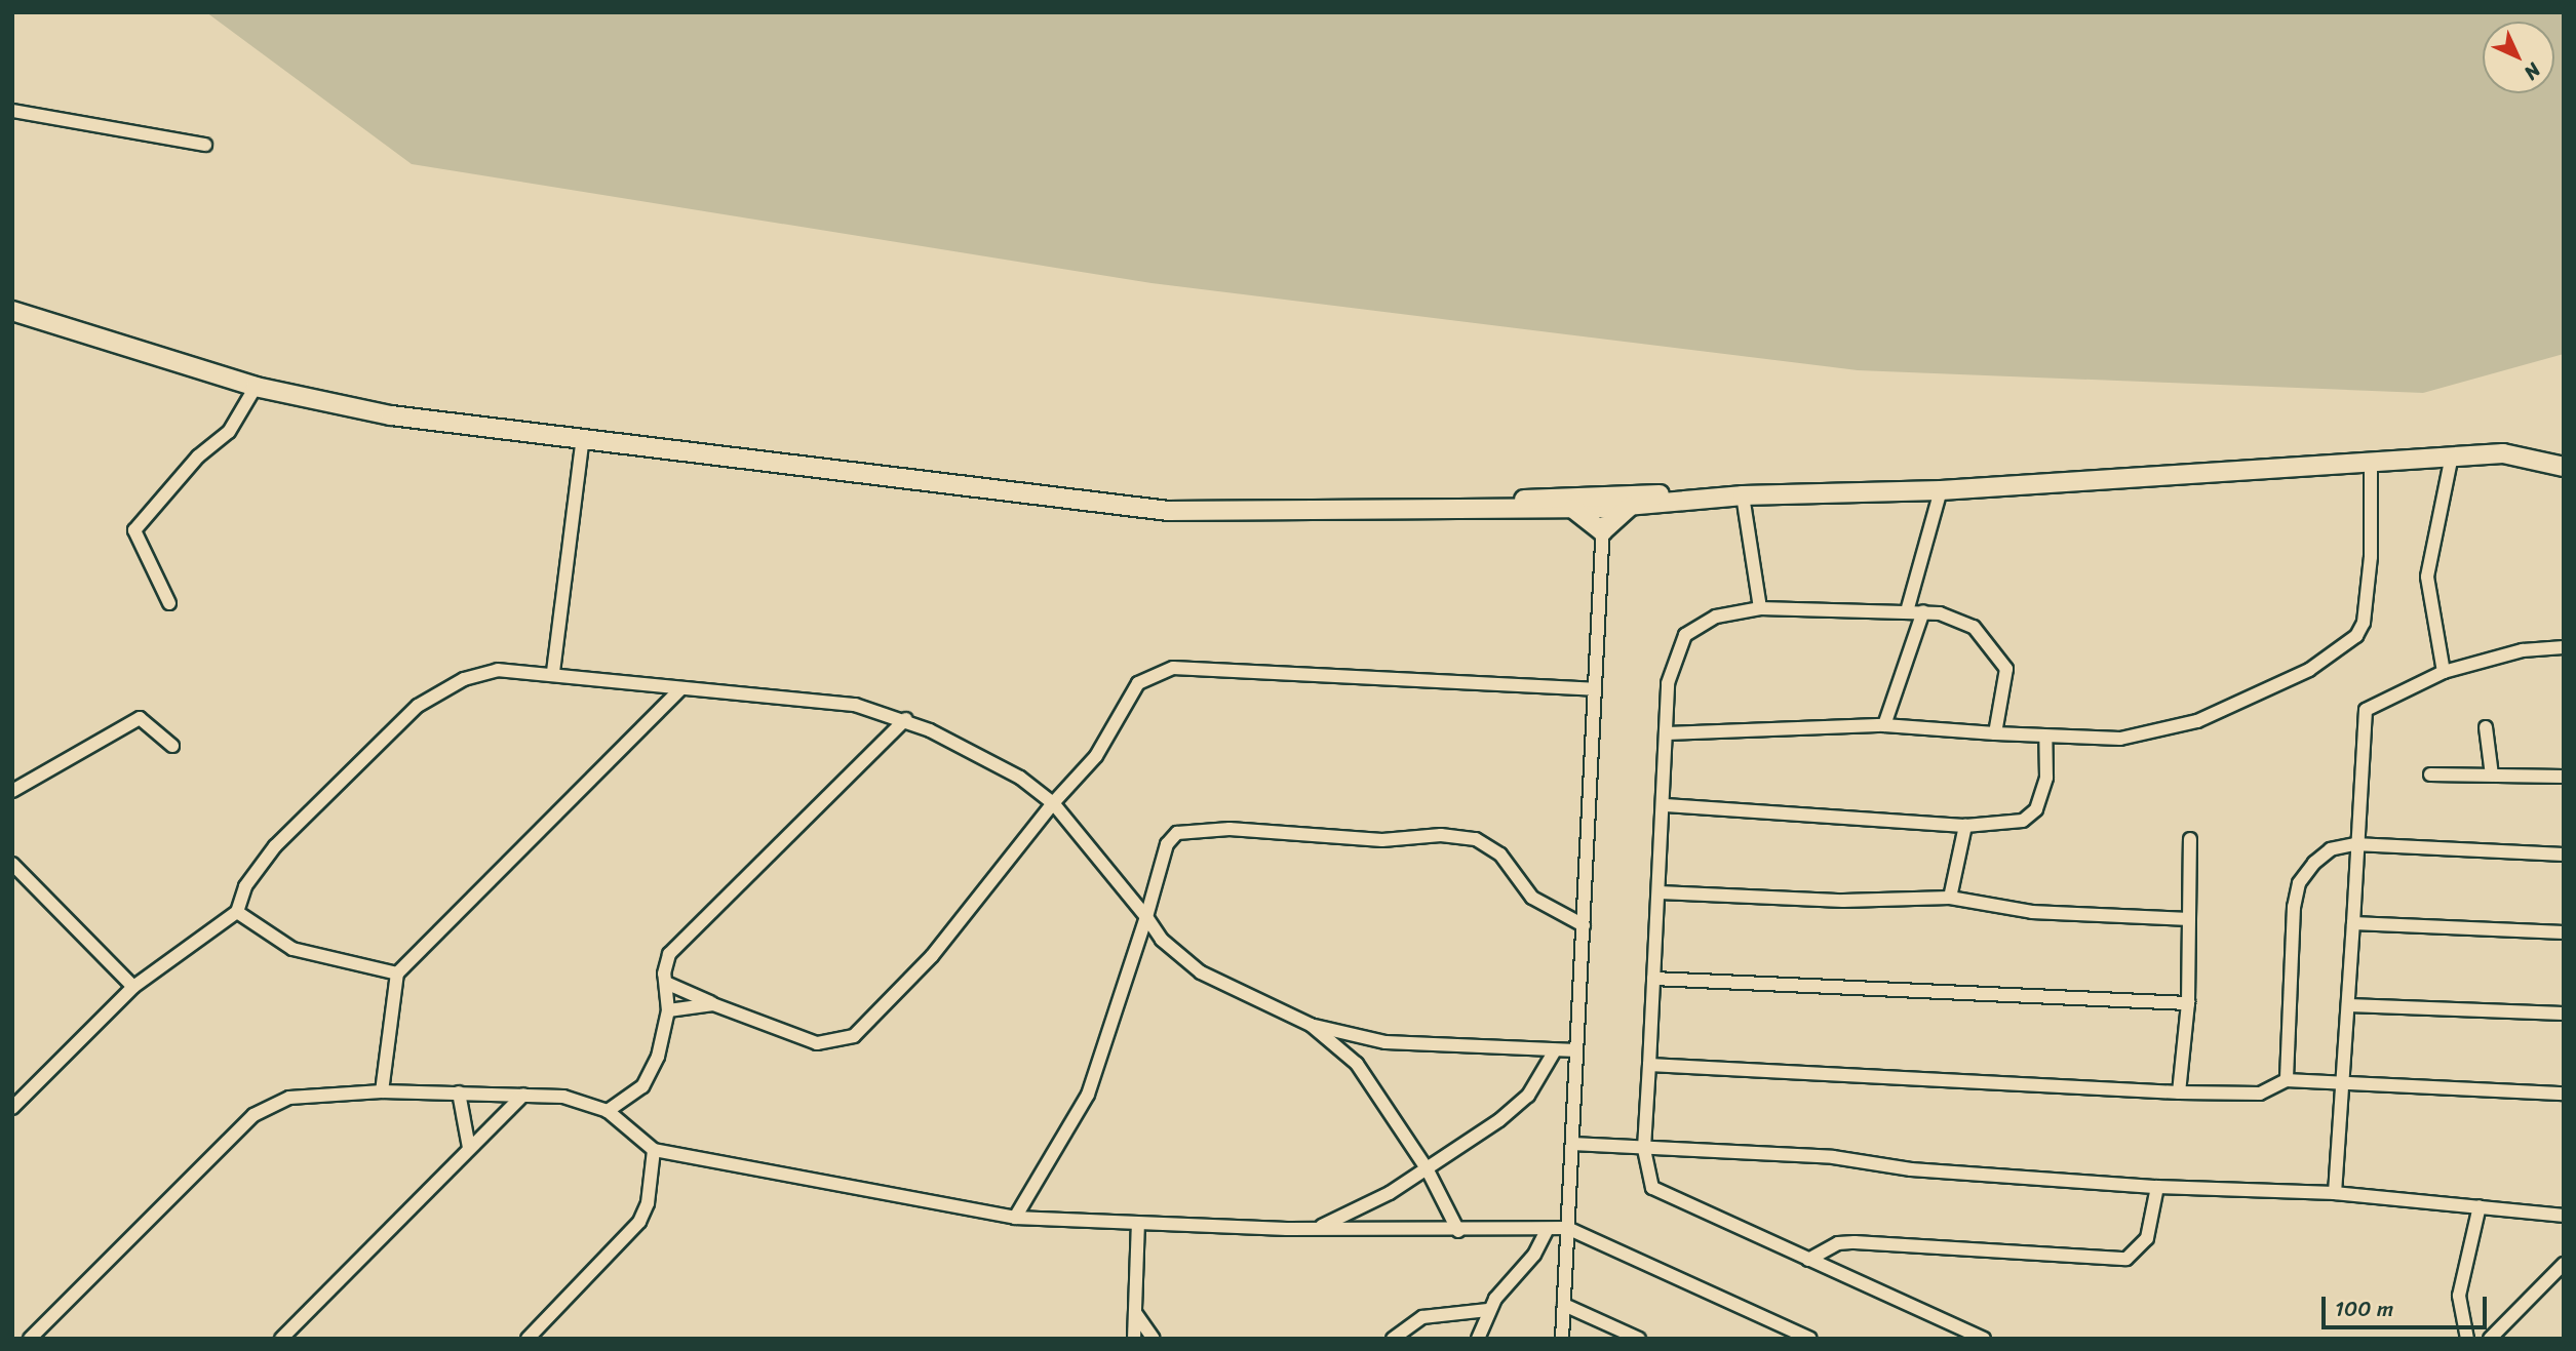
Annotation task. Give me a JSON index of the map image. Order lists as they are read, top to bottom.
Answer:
{
  "scale_bar": "100 m",
  "north": "bottom right"
}
